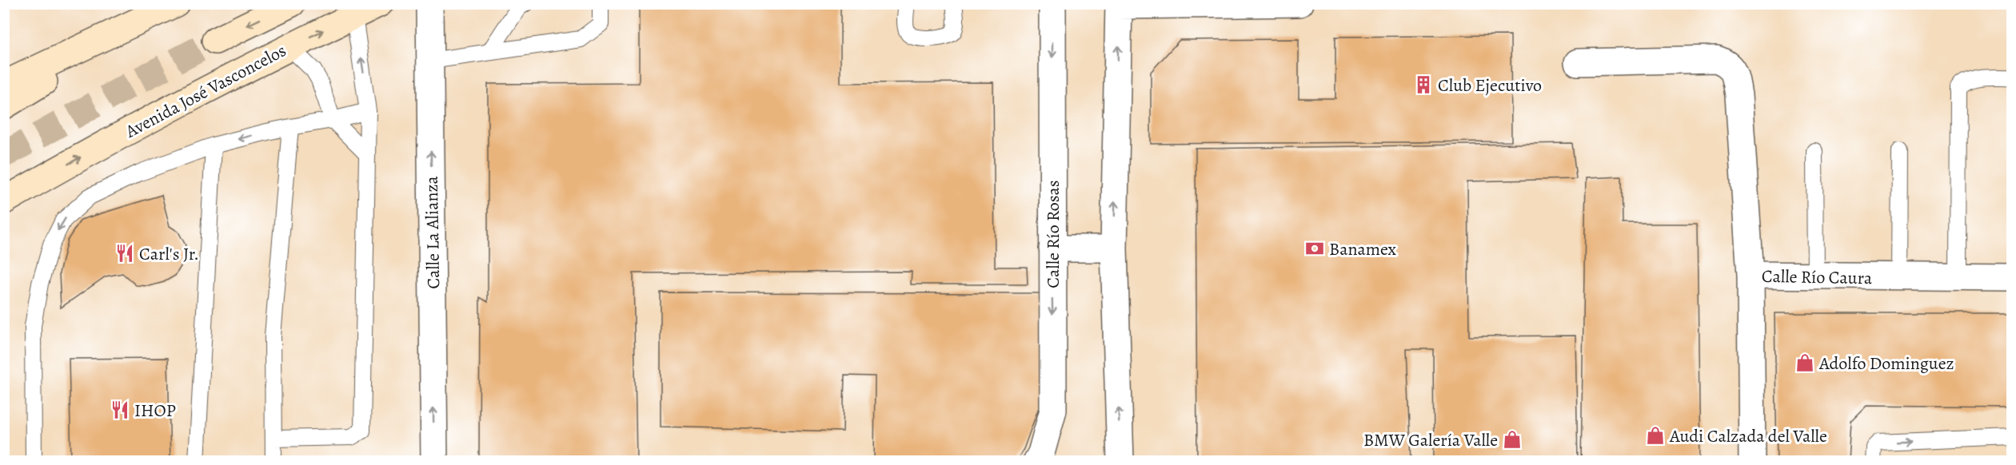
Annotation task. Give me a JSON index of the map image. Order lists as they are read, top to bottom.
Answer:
{
  "streets": {
    "main road": ["Avenida José Vasconcelos"],
    "street": ["Calle La Alianza", "Calle Río Rosas", "Calle Río Caura"]
  },
  "one_way": ["Calle La Alianza"],
  "places": {
    "building": ["Club Ejecutivo"],
    "bank": ["Banamex"],
    "restaurant": ["Carl's Jr.", "IHOP"],
    "shop": ["Adolfo Dominguez", "Audi Calzada del Valle", "BMW Galería Valle"]
  }
}
